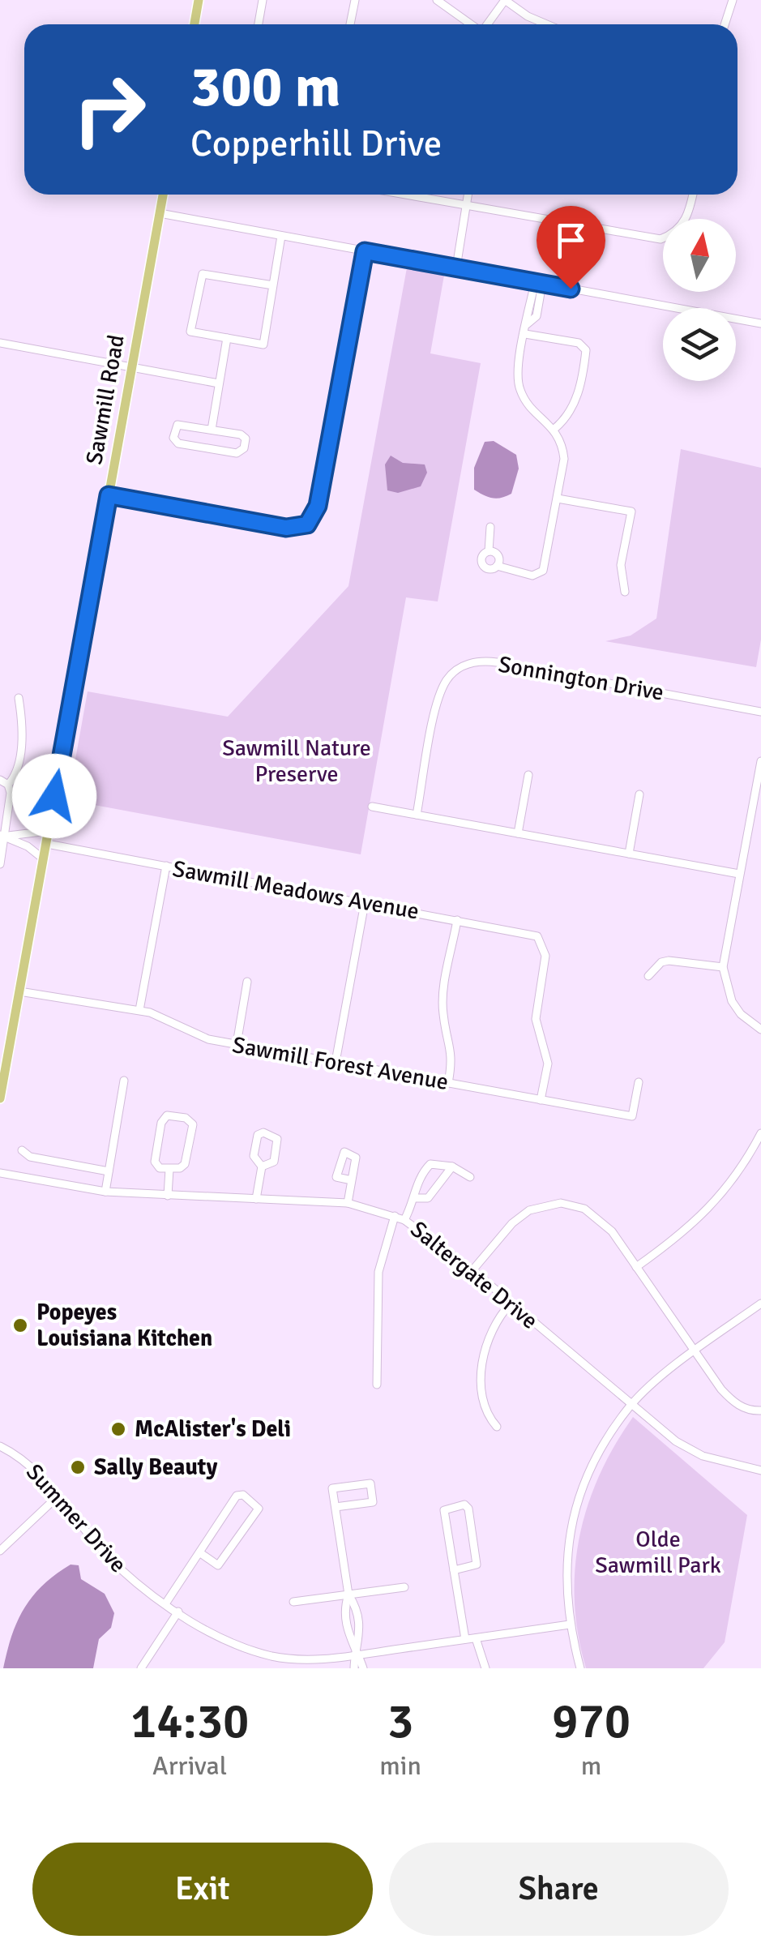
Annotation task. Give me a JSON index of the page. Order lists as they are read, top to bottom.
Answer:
{
  "streets": {
    "main road": ["Sawmill Road"],
    "street": [
      "Sonnington Drive",
      "Sawmill Meadows Avenue",
      "Sawmill Forest Avenue",
      "Saltergate Drive",
      "Summer Drive"
    ]
  },
  "crossings": [
    ["Sawmill Road", "Sawmill Meadows Avenue"],
    ["Sawmill Road", "Sawmill Forest Avenue"],
    ["Sawmill Meadows Avenue", "Sawmill Forest Avenue"]
  ],
  "parks": ["Sawmill Nature Preserve", "Olde Sawmill Park"],
  "places": ["Popeyes Louisiana Kitchen", "McAlister's Deli", "Sally Beauty"],
  "north": "top",
  "page": {
    "turn": ["300 m", "Copperhill Drive"],
    "eta": [
      "14:30",
      "Arrival",
      "3",
      "min",
      "970",
      "m"
    ],
    "buttons": ["Exit", "Share"]
  }
}
